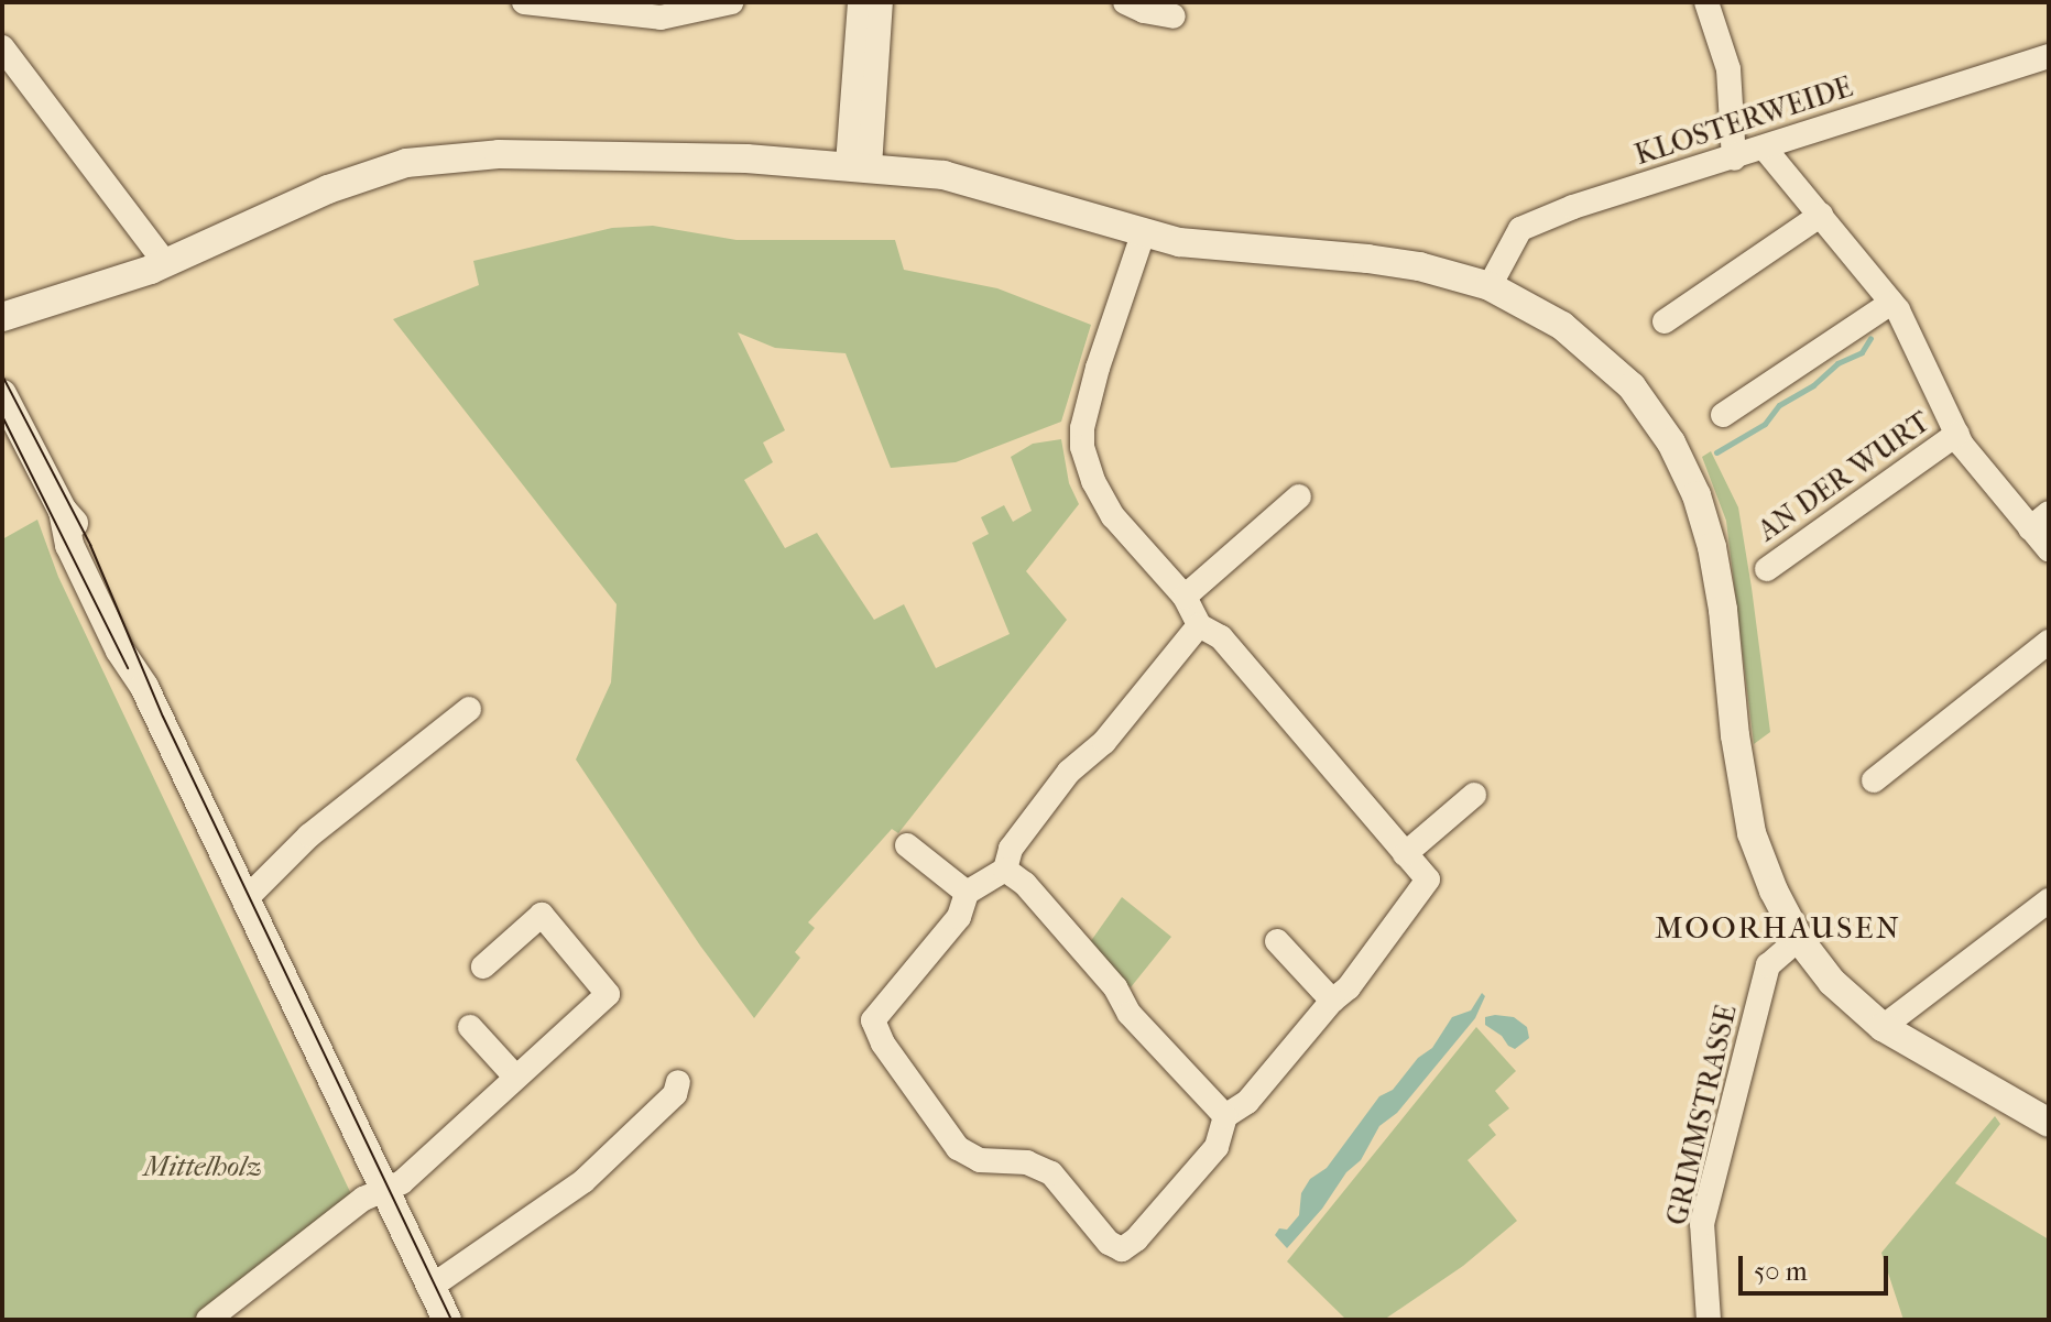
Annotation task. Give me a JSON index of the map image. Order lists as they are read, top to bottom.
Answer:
{
  "streets": {
    "street": ["KLOSTERWEIDE", "AN DER WURT", "GRIMMSTRASSE"]
  },
  "crossings": [
    ["KLOSTERWEIDE", "AN DER WURT"]
  ],
  "districts": ["MOORHAUSEN"],
  "parks": ["Mittelholz"],
  "scale_bar": "50 m"
}
